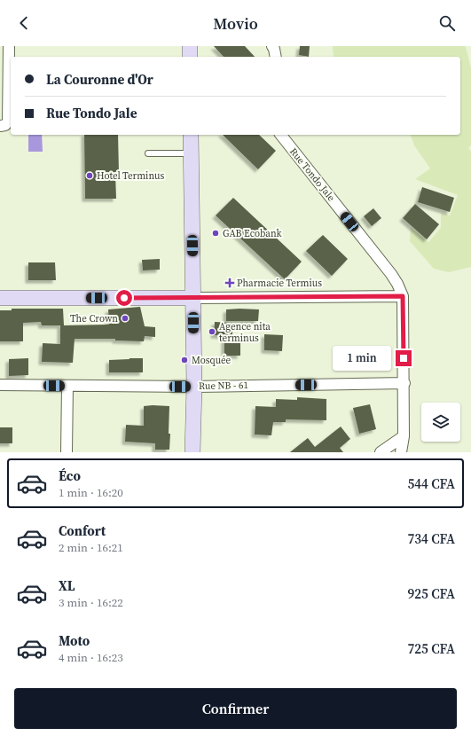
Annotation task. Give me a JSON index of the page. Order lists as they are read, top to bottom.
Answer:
{
  "streets": {
    "street": ["Rue Tondo Jale", "Rue NB - 61"]
  },
  "crossings": [
    ["Rue Tondo Jale", "Rue NB - 61"]
  ],
  "places": {
    "other": [
      "Hotel Terminus",
      "GAB Ecobank",
      "The Crown",
      "Agence nita terminus",
      "Mosquée"
    ],
    "health": ["Pharmacie Termius"]
  },
  "page": {
    "header": "Movio",
    "banner": ["La Couronne d'Or", "Rue Tondo Jale"],
    "bubble": "1 min",
    "list": [
      {
        "name": "Éco",
        "note": "1 min · 16:20",
        "value": "544 CFA"
      },
      {
        "name": "Confort",
        "note": "2 min · 16:21",
        "value": "734 CFA"
      },
      {
        "name": "XL",
        "note": "3 min · 16:22",
        "value": "925 CFA"
      },
      {
        "name": "Moto",
        "note": "4 min · 16:23",
        "value": "725 CFA"
      }
    ],
    "buttons": "Confirmer"
  }
}
